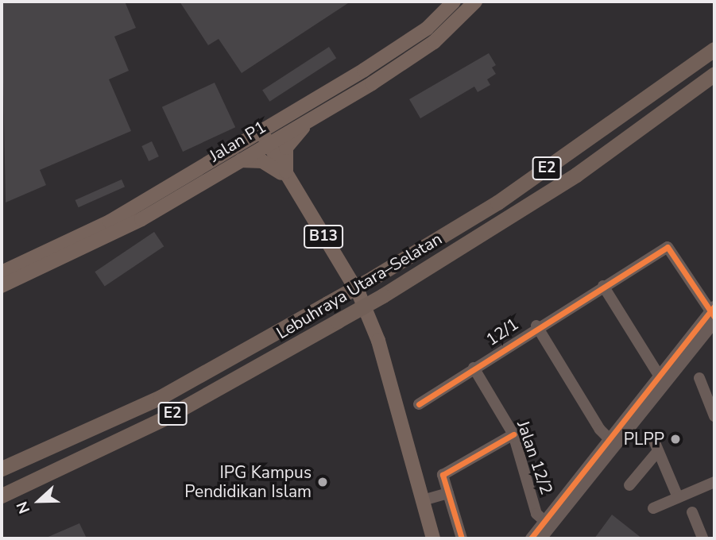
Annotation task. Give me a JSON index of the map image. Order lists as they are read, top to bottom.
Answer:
{
  "streets": {
    "highway": ["E2", "Lebuhraya Utara–Selatan"],
    "main road": ["Jalan P1", "B13"],
    "street": ["12/1", "Jalan 12/2"]
  },
  "crossings": [
    ["Jalan P1", "B13"],
    ["12/1", "Jalan 12/2"]
  ],
  "places": ["PLPP", "IPG Kampus Pendidikan Islam"],
  "north": "left"
}
